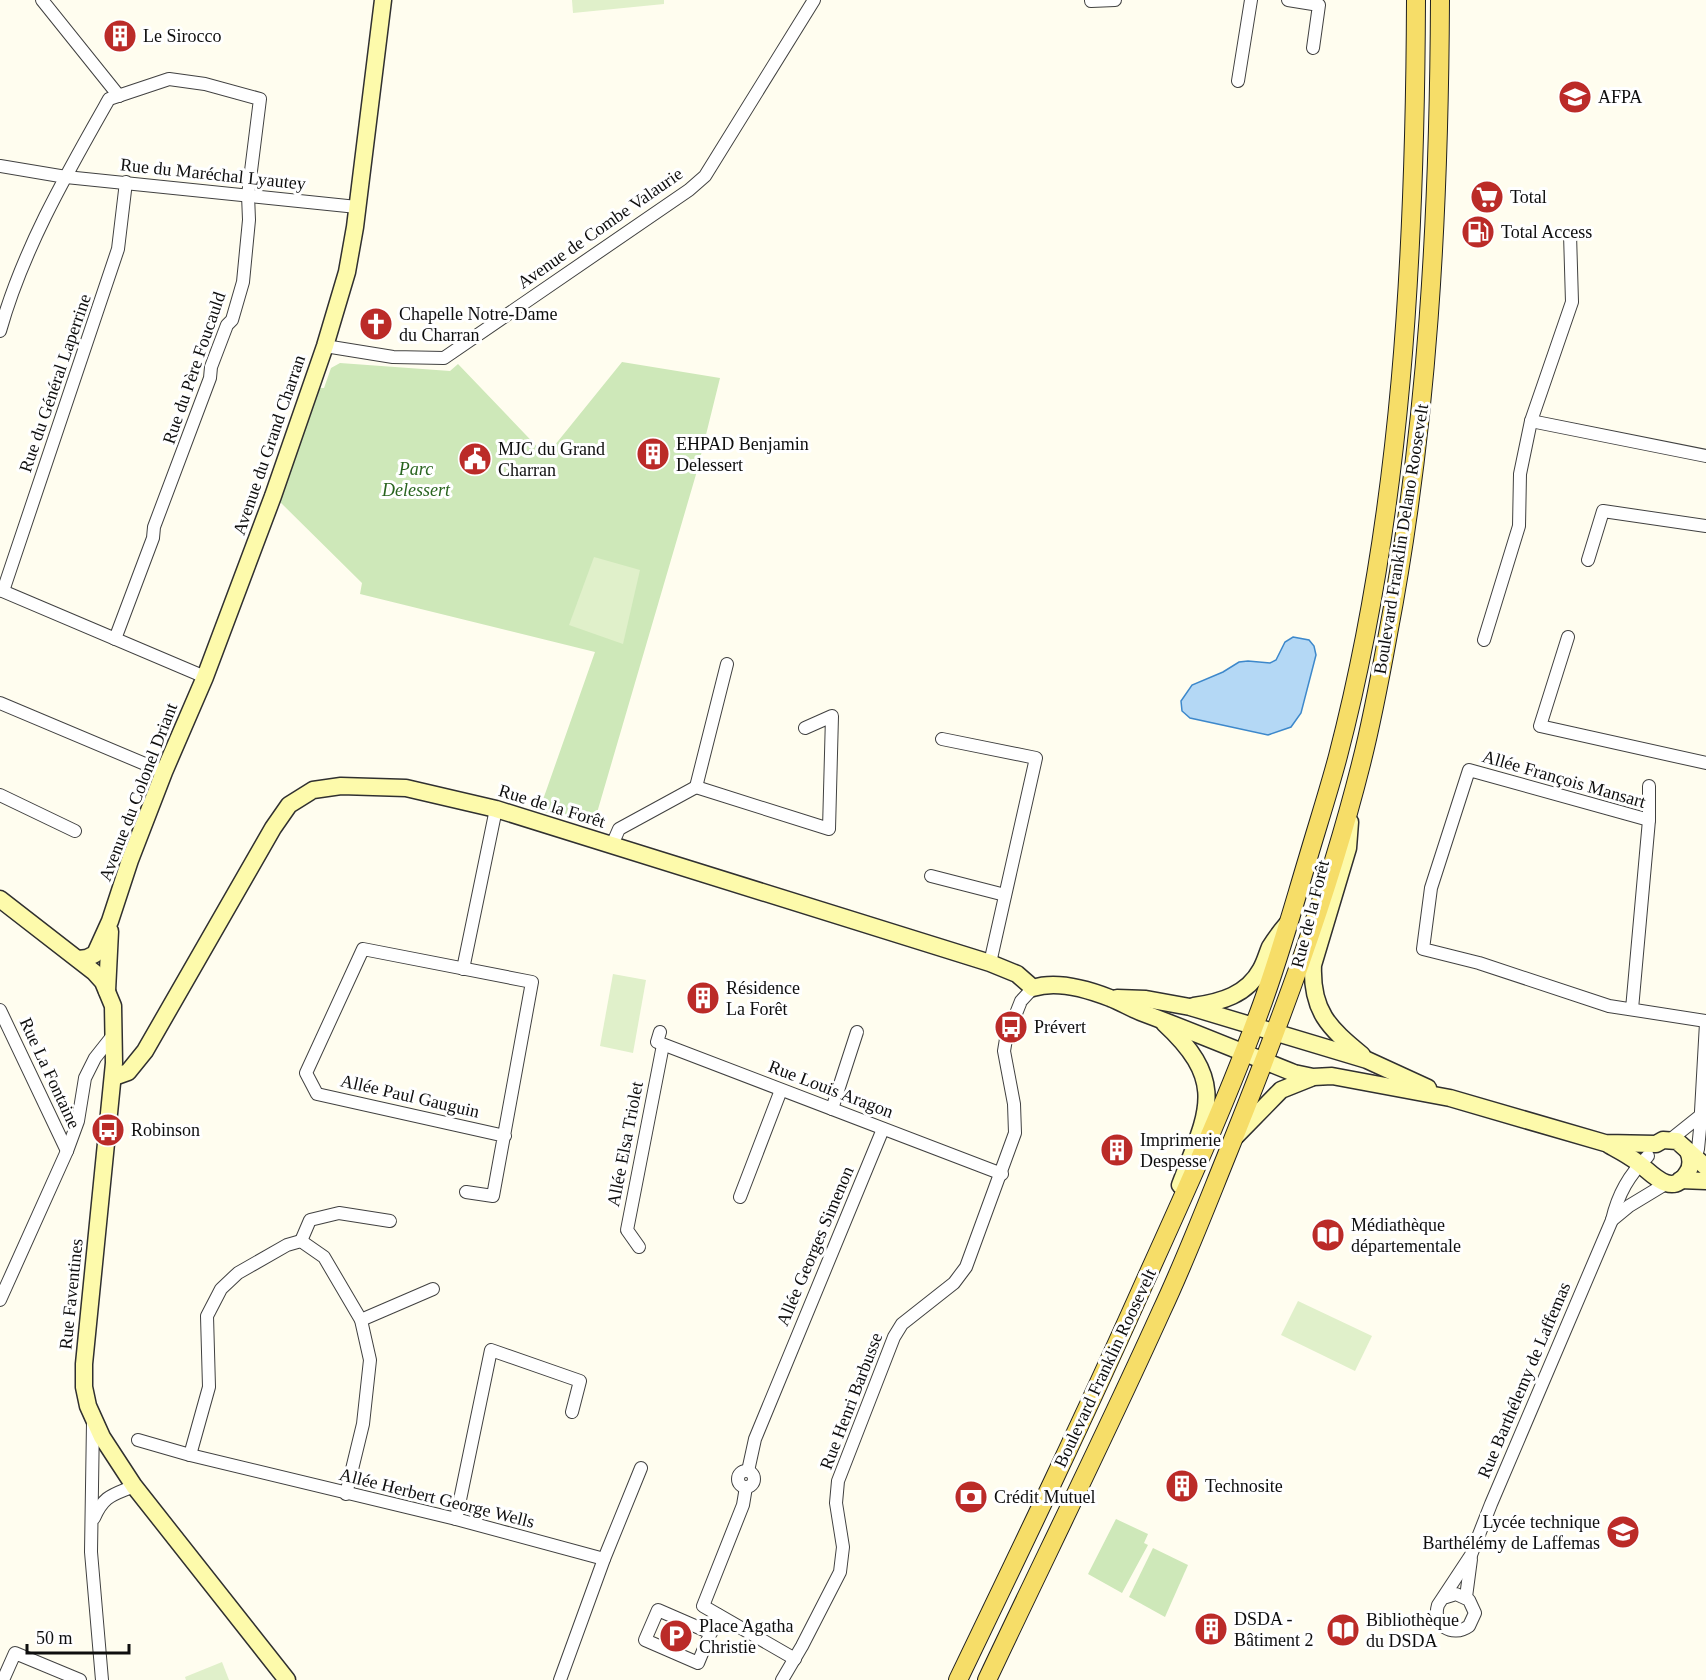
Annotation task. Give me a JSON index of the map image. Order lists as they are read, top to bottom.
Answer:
{
  "streets": {
    "main road": ["Boulevard Franklin Delano Roosevelt", "Boulevard Franklin Roosevelt"],
    "street": [
      "Rue du Maréchal Lyautey",
      "Avenue de Combe Valaurie",
      "Rue du Père Foucauld",
      "Rue du Général Laperrine",
      "Avenue du Grand Charran",
      "Allée François Mansart",
      "Avenue du Colonel Driant",
      "Rue de la Forêt",
      "Rue La Fontaine",
      "Rue Louis Aragon",
      "Allée Paul Gauguin",
      "Allée Elsa Triolet",
      "Allée Georges Simenon",
      "Rue Faventines",
      "Rue Barthélemy de Laffemas",
      "Rue Henri Barbusse",
      "Allée Herbert George Wells"
    ]
  },
  "crossings": [
    ["Rue du Maréchal Lyautey", "Rue du Père Foucauld"],
    ["Rue du Maréchal Lyautey", "Rue du Général Laperrine"],
    ["Rue du Maréchal Lyautey", "Avenue du Grand Charran"],
    ["Avenue de Combe Valaurie", "Avenue du Grand Charran"],
    ["Avenue du Grand Charran", "Avenue du Colonel Driant"],
    ["Boulevard Franklin Delano Roosevelt", "Rue de la Forêt"],
    ["Boulevard Franklin Delano Roosevelt", "Boulevard Franklin Roosevelt"],
    ["Avenue du Colonel Driant", "Rue Faventines"],
    ["Rue de la Forêt", "Rue Faventines"],
    ["Rue de la Forêt", "Boulevard Franklin Roosevelt"],
    ["Rue de la Forêt", "Rue Henri Barbusse"],
    ["Rue Louis Aragon", "Allée Elsa Triolet"],
    ["Rue Louis Aragon", "Allée Georges Simenon"],
    ["Rue Louis Aragon", "Rue Henri Barbusse"]
  ],
  "parks": ["Parc Delessert"],
  "places": {
    "building": [
      "Le Sirocco",
      "EHPAD Benjamin Delessert",
      "Résidence La Forêt",
      "Imprimerie Despesse",
      "Technosite",
      "DSDA - Bâtiment 2"
    ],
    "school or university": ["AFPA", "Lycée technique Barthélémy de Laffemas"],
    "supermarket": ["Total"],
    "fuel station": ["Total Access"],
    "church": ["Chapelle Notre-Dame du Charran"],
    "public building": ["MJC du Grand Charran"],
    "bus stop": ["Prévert", "Robinson"],
    "library": ["Médiathèque départementale", "Bibliothèque du DSDA"],
    "bank": ["Crédit Mutuel"],
    "parking": ["Place Agatha Christie"]
  },
  "scale_bar": "50 m"
}
